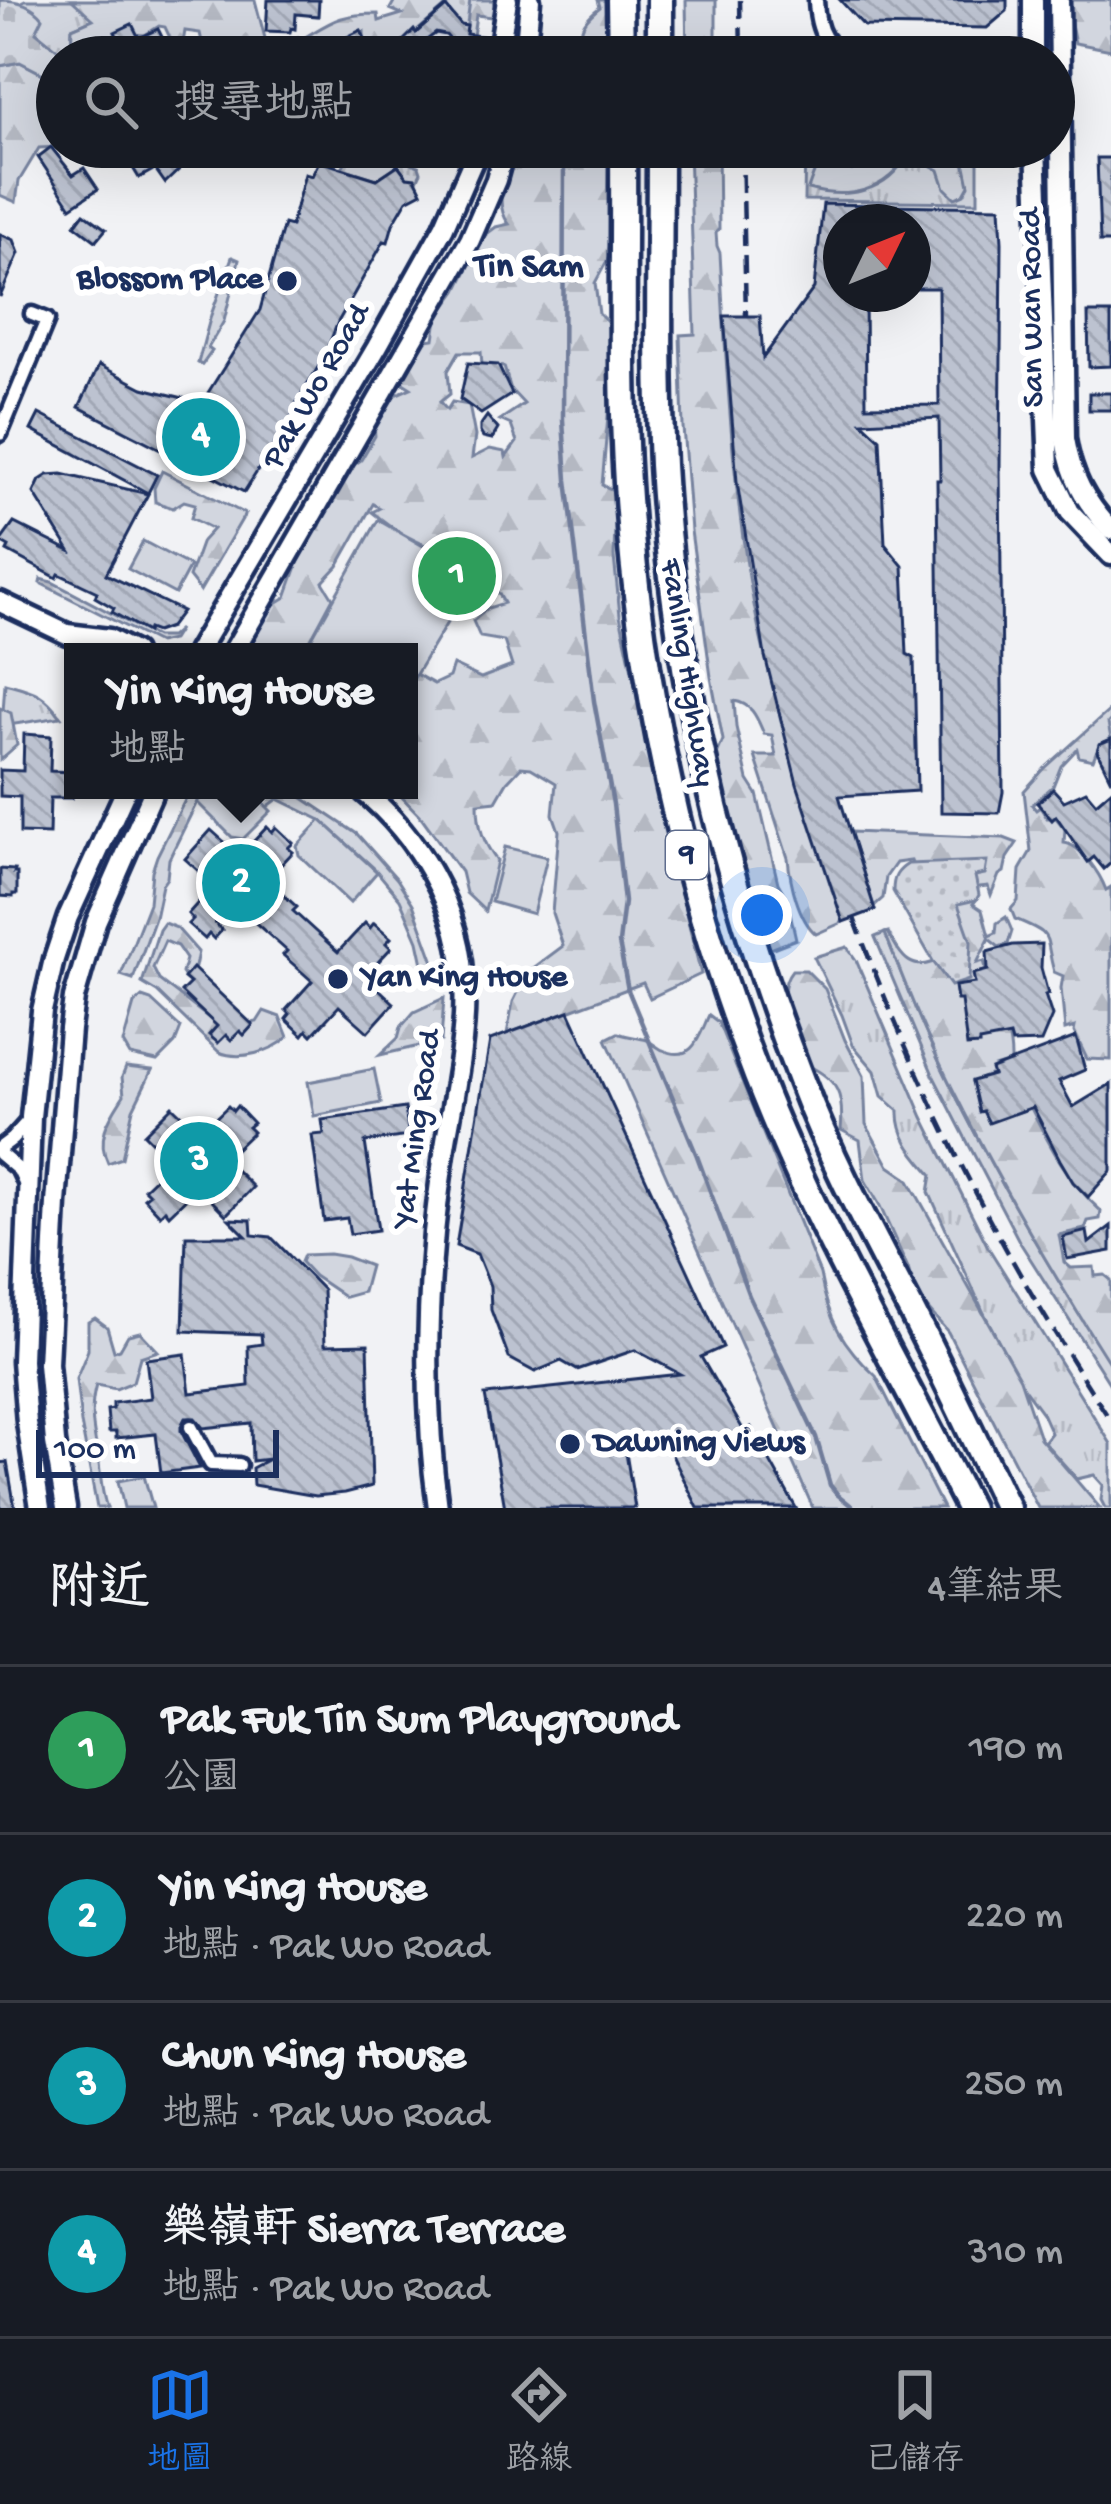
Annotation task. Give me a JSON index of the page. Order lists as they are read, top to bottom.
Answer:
{
  "streets": {
    "highway": ["Fanling Highway", "9"],
    "main road": ["San Wan Road", "Pak Wo Road", "Yat Ming Road"]
  },
  "districts": ["Tin Sam"],
  "places": ["Blossom Place", "Yan King House", "Dawning Views"],
  "scale_bar": "100 m",
  "north": "top right",
  "page": {
    "search": "搜尋地點",
    "pins": [
      "4",
      "1",
      "2",
      "3"
    ],
    "popup": ["Yin King House", "地點"],
    "scale": "100 m",
    "heading": ["附近", "4筆結果"],
    "list": [
      {
        "mark": "1",
        "name": "Pak Fuk Tin Sum Playground",
        "note": "公園",
        "value": "190 m"
      },
      {
        "mark": "2",
        "name": "Yin King House",
        "note": "地點 · Pak Wo Road",
        "value": "220 m"
      },
      {
        "mark": "3",
        "name": "Chun King House",
        "note": "地點 · Pak Wo Road",
        "value": "250 m"
      },
      {
        "mark": "4",
        "name": "樂嶺軒 Sierra Terrace",
        "note": "地點 · Pak Wo Road",
        "value": "310 m"
      }
    ],
    "nav": ["地圖", "路線", "已儲存"]
  }
}
